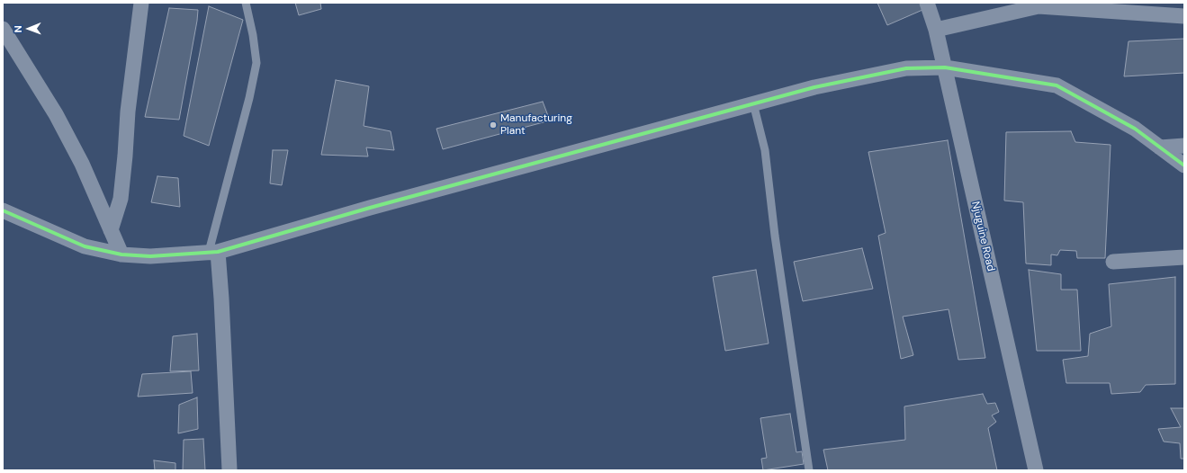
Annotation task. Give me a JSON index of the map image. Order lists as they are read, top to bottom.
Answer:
{
  "streets": {
    "street": ["Njuguine Road"]
  },
  "places": ["Manufacturing Plant"],
  "north": "left"
}
